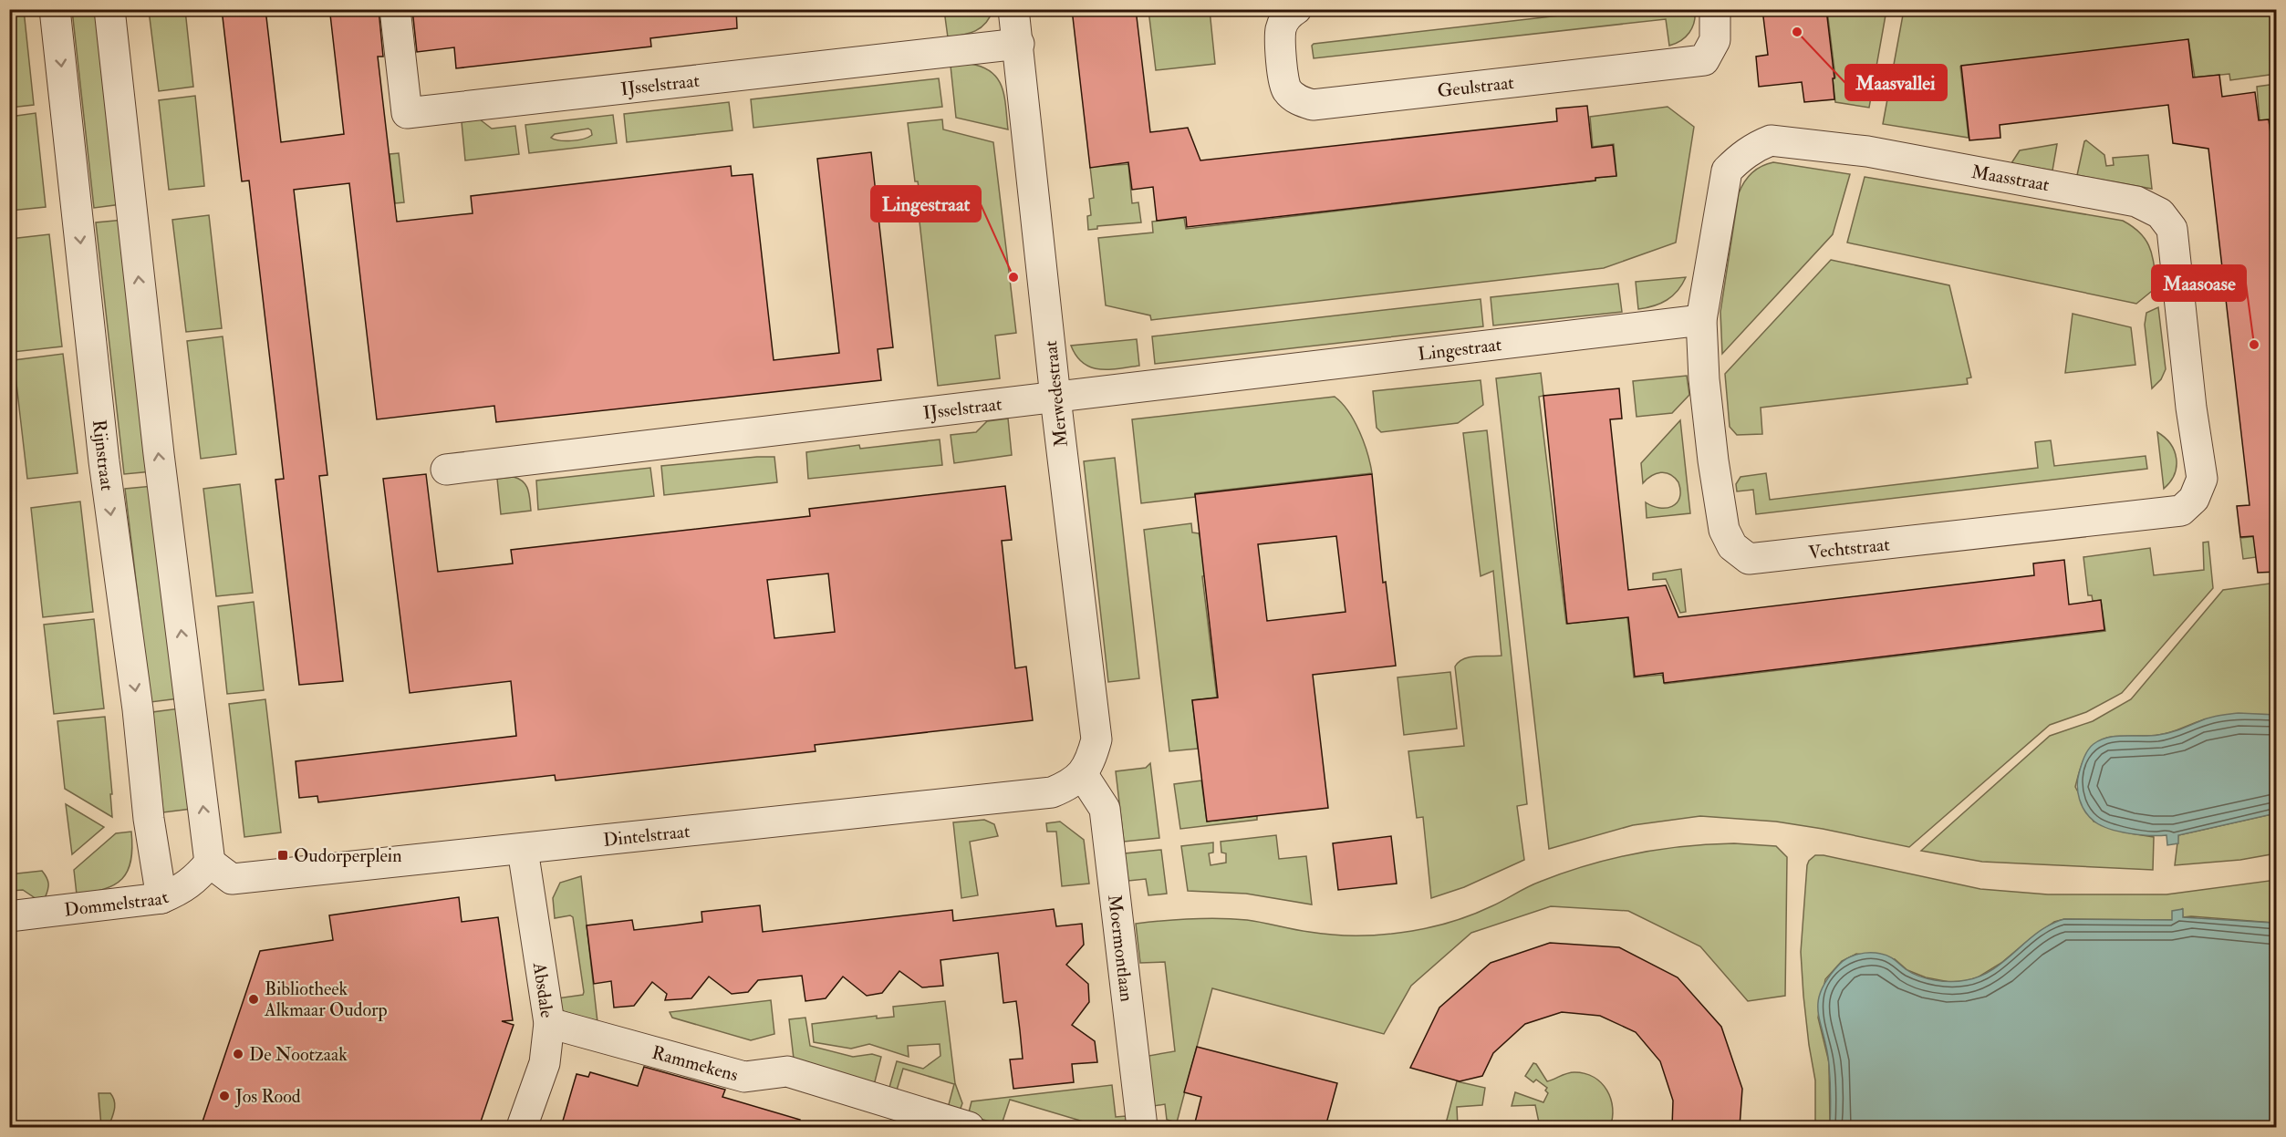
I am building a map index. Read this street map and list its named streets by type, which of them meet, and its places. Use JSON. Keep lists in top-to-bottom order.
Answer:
{
  "streets": {
    "street": [
      "IJsselstraat",
      "Geulstraat",
      "Maasstraat",
      "Lingestraat",
      "Merwedestraat",
      "Rijnstraat",
      "Vechtstraat",
      "Dintelstraat",
      "Dommelstraat",
      "Moermontlaan",
      "Absdale",
      "Rammekens"
    ]
  },
  "crossings": [
    ["IJsselstraat", "Lingestraat"],
    ["IJsselstraat", "Merwedestraat"],
    ["Maasstraat", "Lingestraat"],
    ["Maasstraat", "Vechtstraat"],
    ["Lingestraat", "Merwedestraat"],
    ["Lingestraat", "Vechtstraat"],
    ["Merwedestraat", "Dintelstraat"],
    ["Merwedestraat", "Moermontlaan"],
    ["Rijnstraat", "Dommelstraat"],
    ["Dintelstraat", "Dommelstraat"],
    ["Dintelstraat", "Moermontlaan"],
    ["Dintelstraat", "Absdale"],
    ["Absdale", "Rammekens"]
  ],
  "places": {
    "other": [
      "Maasvallei",
      "Lingestraat",
      "Maasoase",
      "Bibliotheek Alkmaar Oudorp",
      "De Nootzaak",
      "Jos Rood"
    ],
    "transit": ["Oudorperplein"]
  }
}
